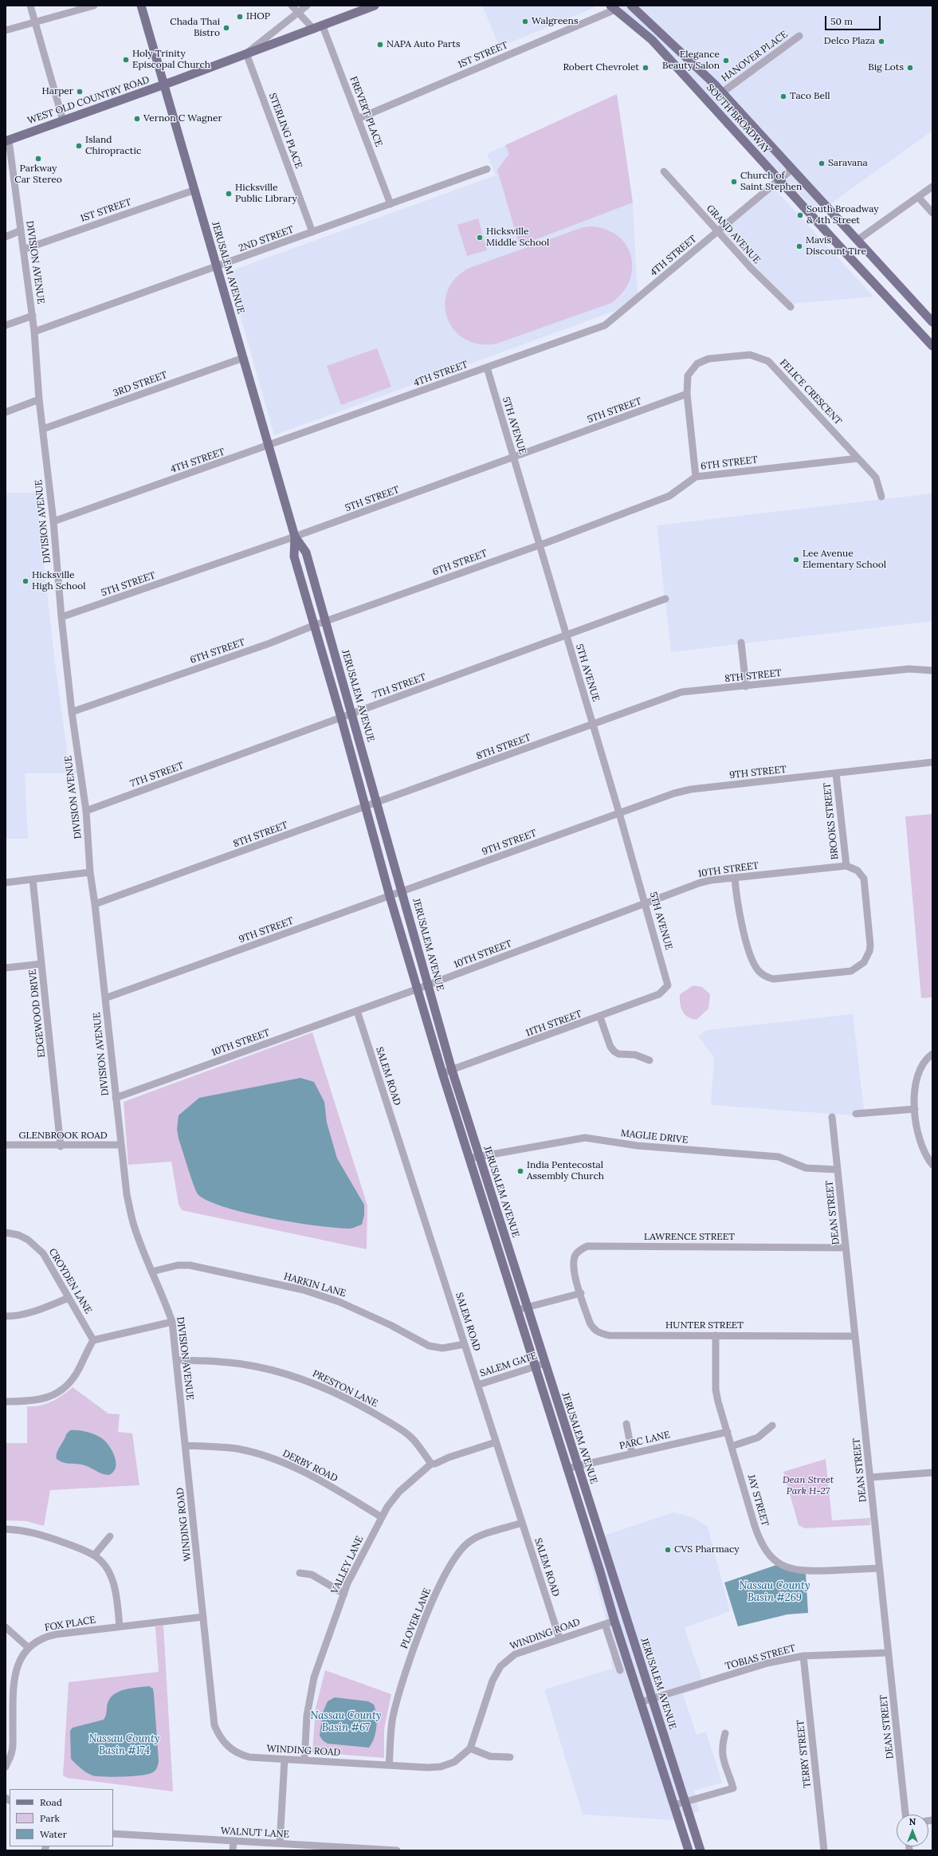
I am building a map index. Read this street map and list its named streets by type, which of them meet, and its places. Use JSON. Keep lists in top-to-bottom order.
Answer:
{
  "streets": {
    "main road": ["WEST OLD COUNTRY ROAD", "SOUTH BROADWAY", "JERUSALEM AVENUE"],
    "street": [
      "1ST STREET",
      "HANOVER PLACE",
      "FREVERT PLACE",
      "STERLING PLACE",
      "GRAND AVENUE",
      "2ND STREET",
      "4TH STREET",
      "DIVISION AVENUE",
      "3RD STREET",
      "FELICE CRESCENT",
      "5TH STREET",
      "5TH AVENUE",
      "6TH STREET",
      "8TH STREET",
      "7TH STREET",
      "9TH STREET",
      "BROOKS STREET",
      "10TH STREET",
      "EDGEWOOD DRIVE",
      "11TH STREET",
      "SALEM ROAD",
      "GLENBROOK ROAD",
      "MAGLIE DRIVE",
      "DEAN STREET",
      "LAWRENCE STREET",
      "CROYDEN LANE",
      "HARKIN LANE",
      "HUNTER STREET",
      "SALEM GATE",
      "PRESTON LANE",
      "PARC LANE",
      "DERBY ROAD",
      "JAY STREET",
      "WINDING ROAD",
      "VALLEY LANE",
      "PLOVER LANE",
      "FOX PLACE",
      "TOBIAS STREET",
      "TERRY STREET",
      "WALNUT LANE"
    ]
  },
  "crossings": [
    ["1ST STREET", "FREVERT PLACE"],
    ["1ST STREET", "SOUTH BROADWAY"],
    ["1ST STREET", "DIVISION AVENUE"],
    ["1ST STREET", "JERUSALEM AVENUE"],
    ["HANOVER PLACE", "SOUTH BROADWAY"],
    ["WEST OLD COUNTRY ROAD", "FREVERT PLACE"],
    ["WEST OLD COUNTRY ROAD", "STERLING PLACE"],
    ["WEST OLD COUNTRY ROAD", "DIVISION AVENUE"],
    ["WEST OLD COUNTRY ROAD", "JERUSALEM AVENUE"],
    ["FREVERT PLACE", "2ND STREET"],
    ["SOUTH BROADWAY", "4TH STREET"],
    ["STERLING PLACE", "2ND STREET"],
    ["GRAND AVENUE", "4TH STREET"],
    ["2ND STREET", "DIVISION AVENUE"],
    ["2ND STREET", "JERUSALEM AVENUE"],
    ["4TH STREET", "DIVISION AVENUE"],
    ["4TH STREET", "JERUSALEM AVENUE"],
    ["4TH STREET", "5TH AVENUE"],
    ["DIVISION AVENUE", "3RD STREET"],
    ["DIVISION AVENUE", "5TH STREET"],
    ["DIVISION AVENUE", "6TH STREET"],
    ["DIVISION AVENUE", "8TH STREET"],
    ["DIVISION AVENUE", "7TH STREET"],
    ["DIVISION AVENUE", "9TH STREET"],
    ["DIVISION AVENUE", "10TH STREET"],
    ["DIVISION AVENUE", "GLENBROOK ROAD"],
    ["DIVISION AVENUE", "HARKIN LANE"],
    ["DIVISION AVENUE", "PRESTON LANE"],
    ["DIVISION AVENUE", "DERBY ROAD"],
    ["DIVISION AVENUE", "WINDING ROAD"],
    ["JERUSALEM AVENUE", "3RD STREET"],
    ["JERUSALEM AVENUE", "5TH STREET"],
    ["JERUSALEM AVENUE", "6TH STREET"],
    ["JERUSALEM AVENUE", "8TH STREET"],
    ["JERUSALEM AVENUE", "7TH STREET"],
    ["JERUSALEM AVENUE", "9TH STREET"],
    ["JERUSALEM AVENUE", "10TH STREET"],
    ["JERUSALEM AVENUE", "11TH STREET"],
    ["JERUSALEM AVENUE", "MAGLIE DRIVE"],
    ["JERUSALEM AVENUE", "SALEM GATE"],
    ["JERUSALEM AVENUE", "PARC LANE"],
    ["JERUSALEM AVENUE", "WINDING ROAD"],
    ["JERUSALEM AVENUE", "TOBIAS STREET"],
    ["FELICE CRESCENT", "5TH STREET"],
    ["FELICE CRESCENT", "6TH STREET"],
    ["5TH STREET", "5TH AVENUE"],
    ["5TH AVENUE", "6TH STREET"],
    ["5TH AVENUE", "8TH STREET"],
    ["5TH AVENUE", "7TH STREET"],
    ["5TH AVENUE", "9TH STREET"],
    ["5TH AVENUE", "10TH STREET"],
    ["5TH AVENUE", "11TH STREET"],
    ["9TH STREET", "BROOKS STREET"],
    ["BROOKS STREET", "10TH STREET"],
    ["10TH STREET", "SALEM ROAD"],
    ["EDGEWOOD DRIVE", "GLENBROOK ROAD"],
    ["SALEM ROAD", "HARKIN LANE"],
    ["SALEM ROAD", "SALEM GATE"],
    ["SALEM ROAD", "WINDING ROAD"],
    ["SALEM ROAD", "VALLEY LANE"],
    ["SALEM ROAD", "PLOVER LANE"],
    ["MAGLIE DRIVE", "DEAN STREET"],
    ["DEAN STREET", "LAWRENCE STREET"],
    ["DEAN STREET", "HUNTER STREET"],
    ["DEAN STREET", "JAY STREET"],
    ["DEAN STREET", "TOBIAS STREET"],
    ["LAWRENCE STREET", "HUNTER STREET"],
    ["HUNTER STREET", "JAY STREET"],
    ["PRESTON LANE", "VALLEY LANE"],
    ["PARC LANE", "JAY STREET"],
    ["DERBY ROAD", "WINDING ROAD"],
    ["DERBY ROAD", "VALLEY LANE"],
    ["WINDING ROAD", "VALLEY LANE"],
    ["WINDING ROAD", "PLOVER LANE"],
    ["WINDING ROAD", "FOX PLACE"],
    ["TOBIAS STREET", "TERRY STREET"]
  ],
  "water": ["Nassau County Basin #269", "Nassau County Basin #67", "Nassau County Basin #174"],
  "parks": ["Dean Street Park H-27"],
  "places": [
    "IHOP",
    "Walgreens",
    "Chada Thai Bistro",
    "Delco Plaza",
    "NAPA Auto Parts",
    "Holy Trinity Episcopal Church",
    "Elegance Beauty Salon",
    "Robert Chevrolet",
    "Big Lots",
    "Harper",
    "Taco Bell",
    "Vernon C Wagner",
    "Island Chiropractic",
    "Parkway Car Stereo",
    "Saravana",
    "Church of Saint Stephen",
    "Hicksville Public Library",
    "South Broadway & 4th Street",
    "Hicksville Middle School",
    "Mavis Discount Tire",
    "Lee Avenue Elementary School",
    "Hicksville High School",
    "India Pentecostal Assembly Church",
    "CVS Pharmacy"
  ],
  "legend": ["Road", "Park", "Water"],
  "scale_bar": "50 m",
  "north": "top"
}
